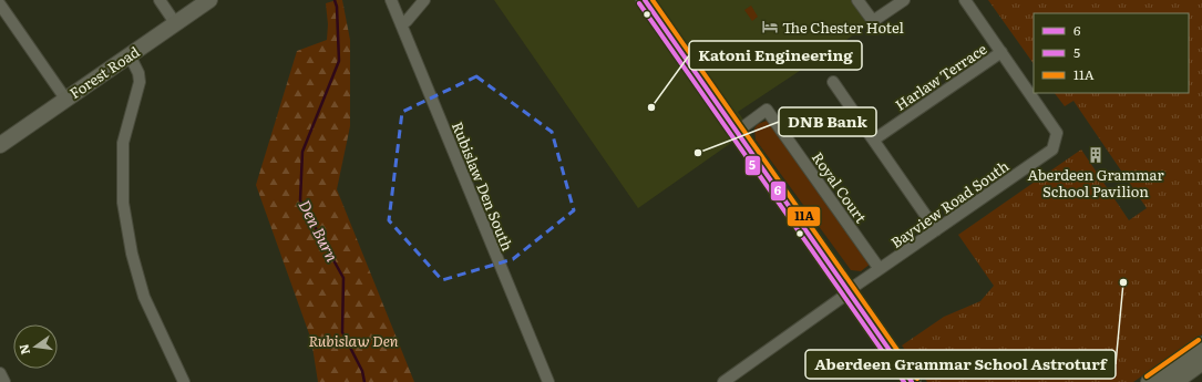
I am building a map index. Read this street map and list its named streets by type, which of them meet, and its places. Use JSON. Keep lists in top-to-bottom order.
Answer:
{
  "streets": {
    "street": [
      "Forest Road",
      "Harlaw Terrace",
      "Rubislaw Den South",
      "Royal Court",
      "Bayview Road South"
    ]
  },
  "crossings": [
    ["Harlaw Terrace", "Bayview Road South"],
    ["Royal Court", "Bayview Road South"]
  ],
  "water": ["Den Burn"],
  "parks": ["Rubislaw Den"],
  "places": {
    "hotel": ["The Chester Hotel"],
    "other": ["Katoni Engineering", "DNB Bank", "Aberdeen Grammar School Astroturf"],
    "building": ["Aberdeen Grammar School Pavilion"]
  },
  "lines": ["transit line 6", "transit line 11A", "transit line 5"],
  "legend": ["6", "5", "11A"],
  "north": "left"
}
